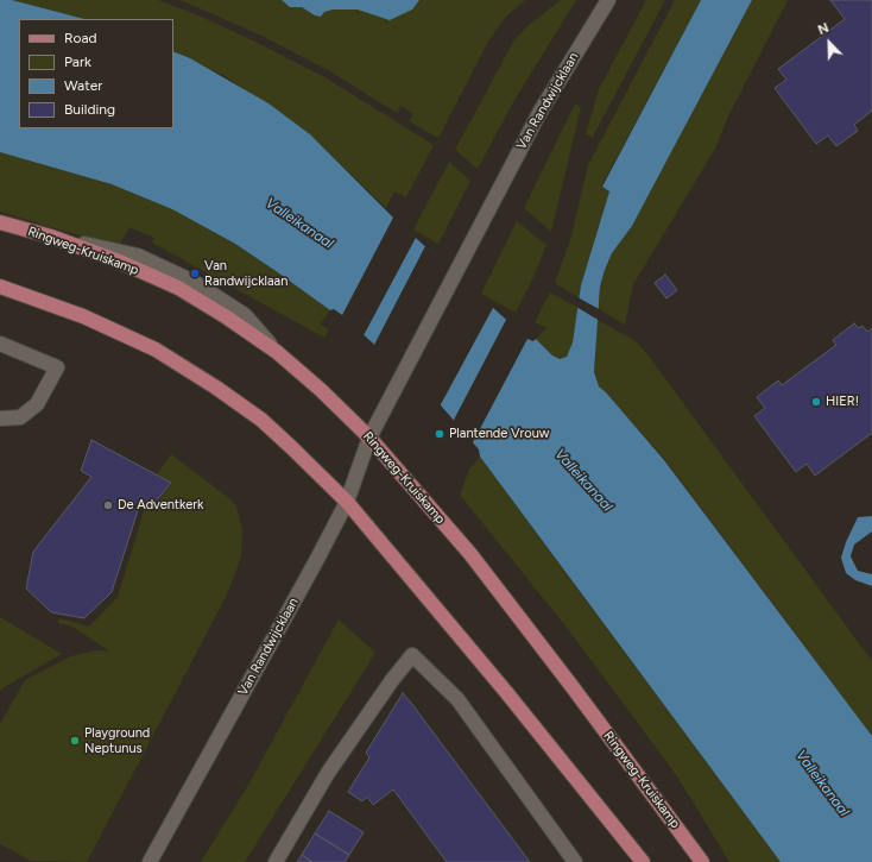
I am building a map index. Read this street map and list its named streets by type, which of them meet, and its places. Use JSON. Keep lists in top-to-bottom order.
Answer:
{
  "streets": {
    "main road": ["Ringweg-Kruiskamp"],
    "street": ["Van Randwijcklaan"]
  },
  "crossings": [
    ["Van Randwijcklaan", "Ringweg-Kruiskamp"]
  ],
  "water": ["Valleikanaal"],
  "places": [
    "Van Randwijcklaan",
    "HIER!",
    "Plantende Vrouw",
    "De Adventkerk",
    "Playground Neptunus"
  ],
  "legend": [
    "Road",
    "Park",
    "Water",
    "Building"
  ],
  "north": "top left"
}
